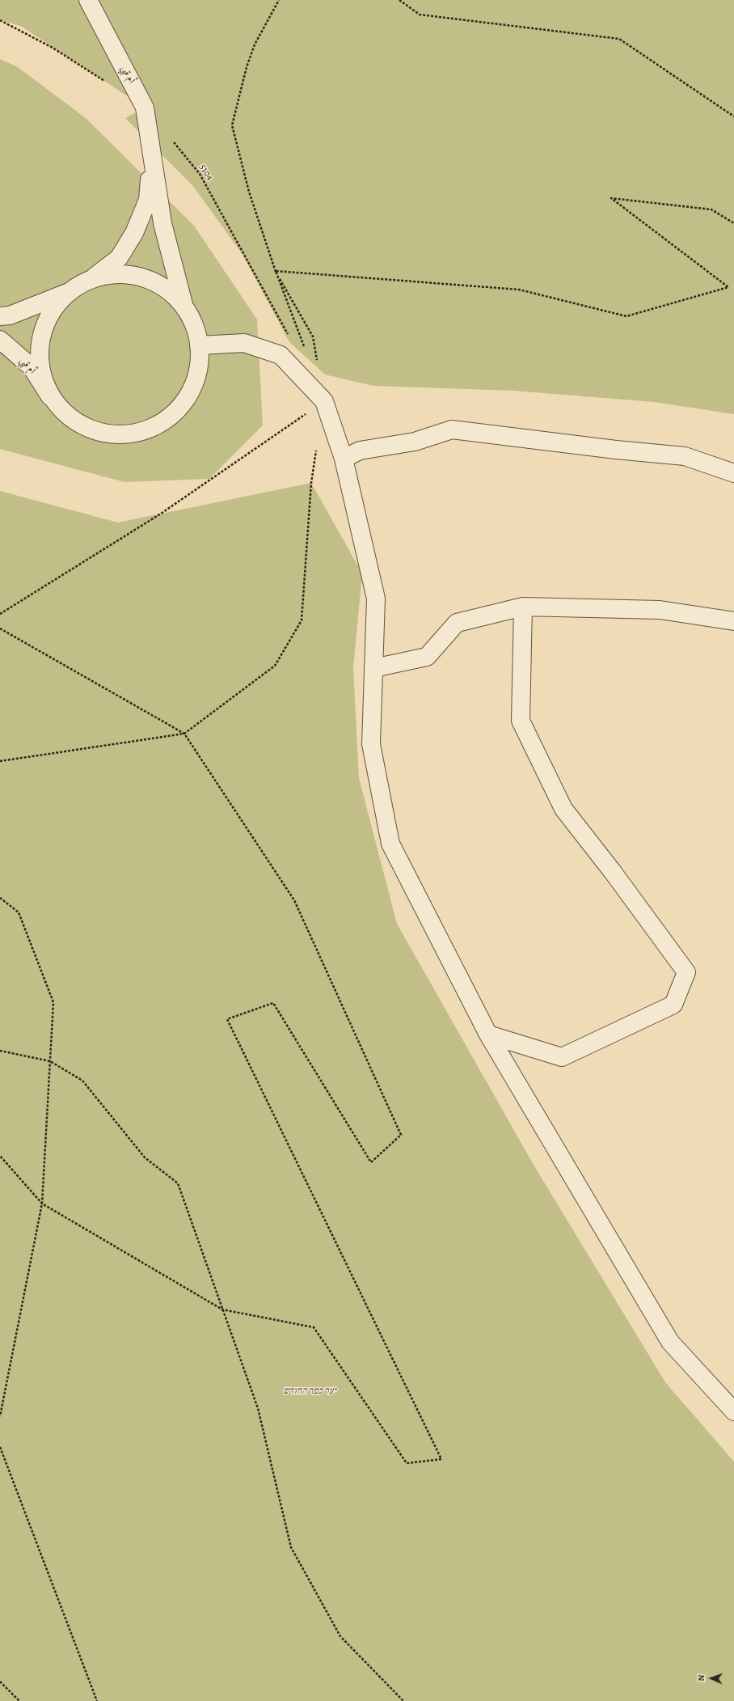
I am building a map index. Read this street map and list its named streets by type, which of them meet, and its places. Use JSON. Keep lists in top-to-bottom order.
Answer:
{
  "streets": {
    "street": ["أم قبي"],
    "path": ["5104"]
  },
  "parks": ["יער כפר החורש"],
  "north": "left"
}
